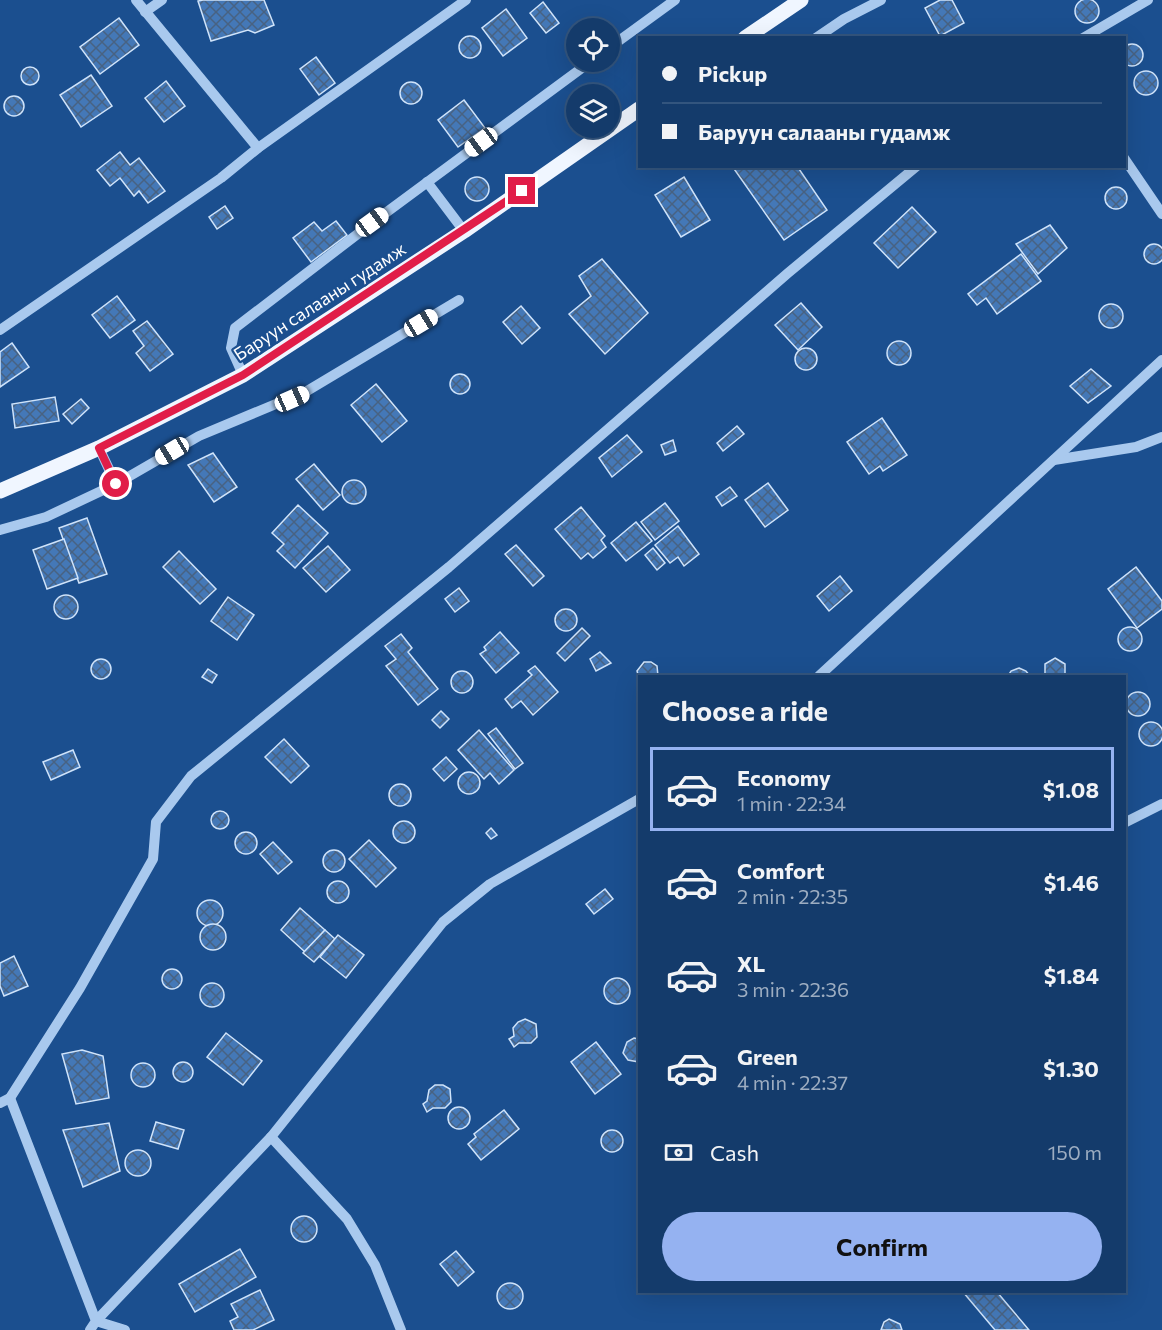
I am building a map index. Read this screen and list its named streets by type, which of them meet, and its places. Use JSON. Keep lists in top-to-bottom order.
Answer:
{
  "streets": {
    "main road": ["Баруун салааны гудамж"]
  },
  "page": {
    "banner": ["Pickup", "Баруун салааны гудамж"],
    "heading": "Choose a ride",
    "list": [
      {
        "name": "Economy",
        "note": "1 min · 22:34",
        "value": "$1.08"
      },
      {
        "name": "Comfort",
        "note": "2 min · 22:35",
        "value": "$1.46"
      },
      {
        "name": "XL",
        "note": "3 min · 22:36",
        "value": "$1.84"
      },
      {
        "name": "Green",
        "note": "4 min · 22:37",
        "value": "$1.30"
      }
    ],
    "pay": ["Cash", "150 m"],
    "buttons": "Confirm"
  }
}
